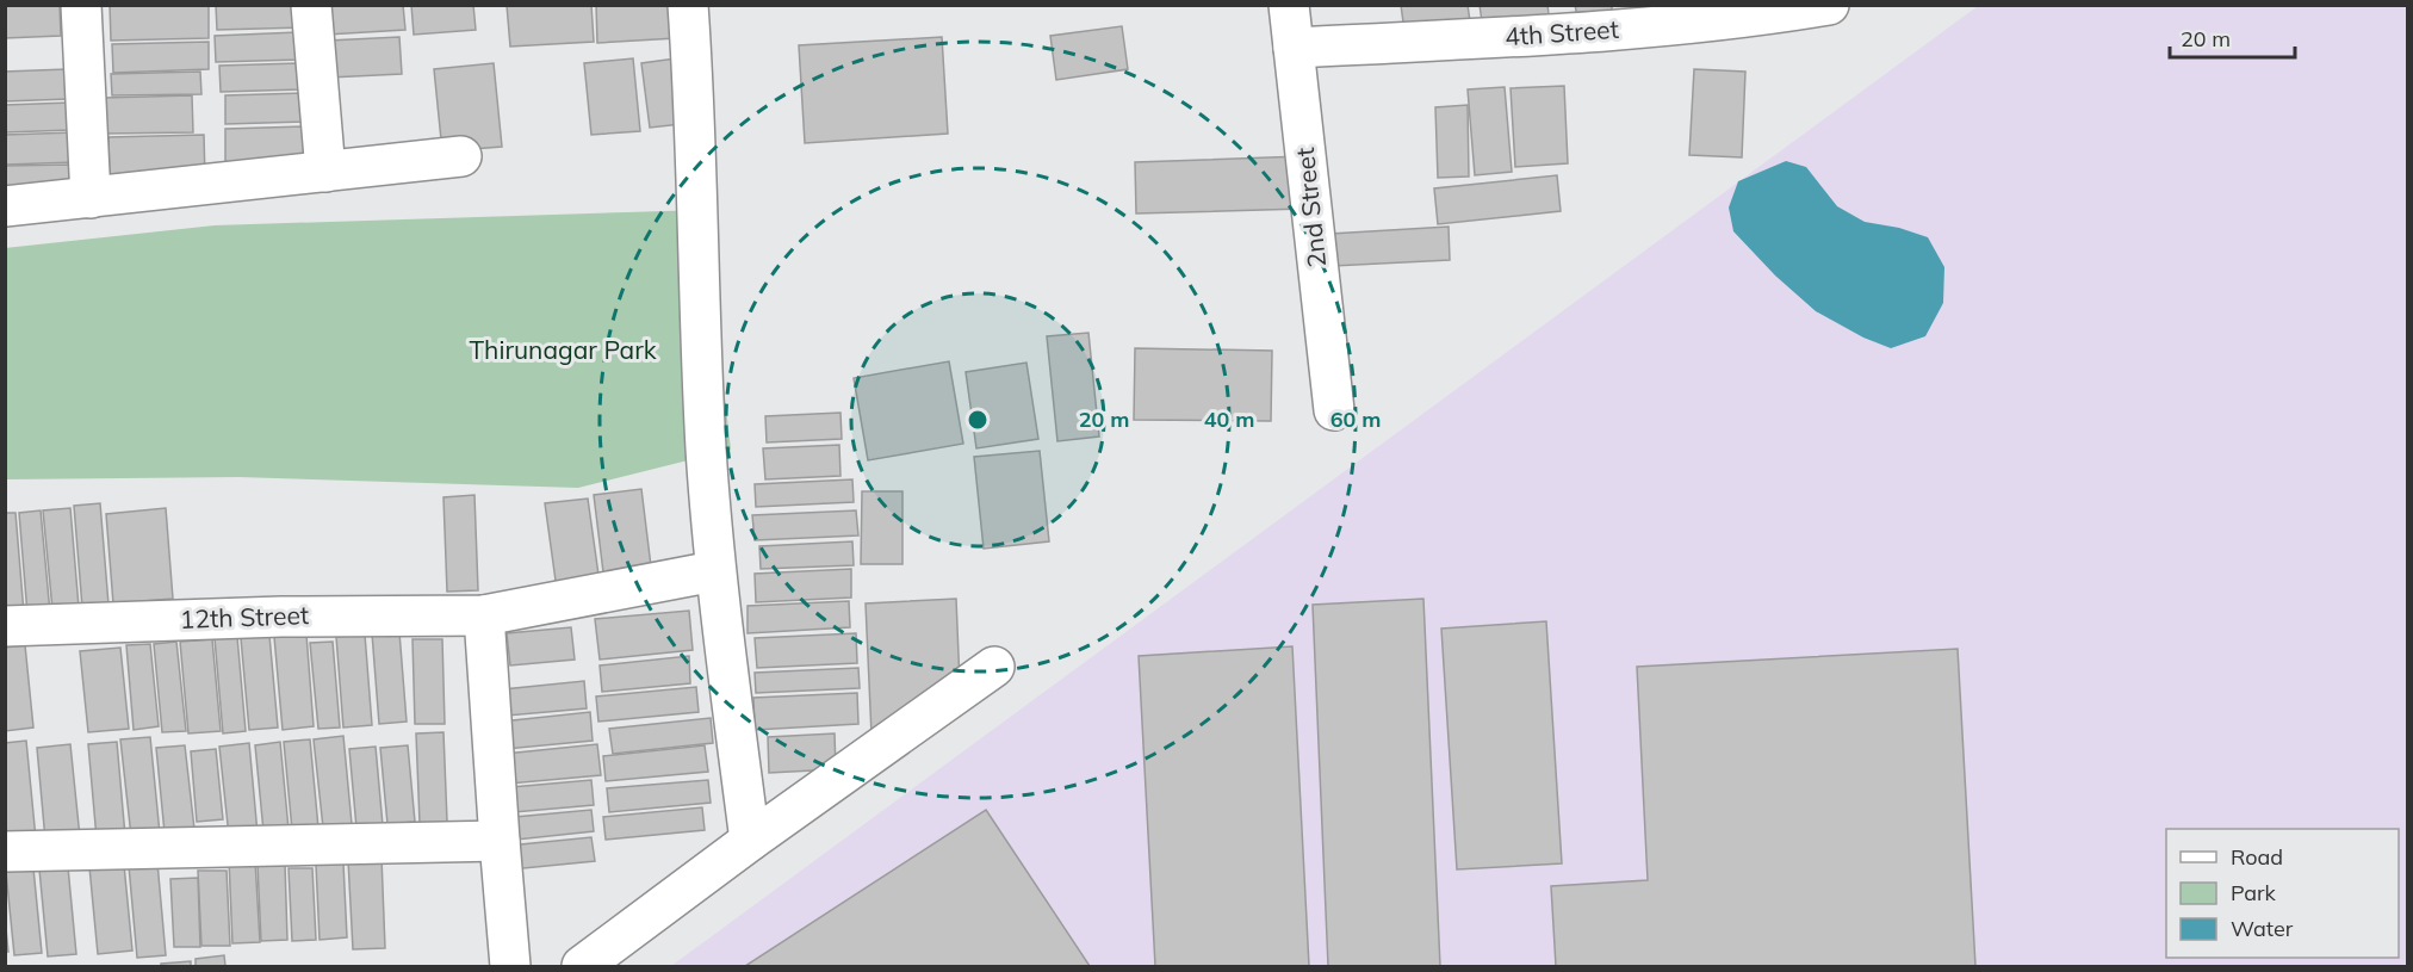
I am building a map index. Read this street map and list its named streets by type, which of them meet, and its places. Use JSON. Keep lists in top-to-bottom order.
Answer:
{
  "streets": {
    "street": ["4th Street", "2nd Street", "12th Street"]
  },
  "crossings": [
    ["4th Street", "2nd Street"]
  ],
  "parks": ["Thirunagar Park"],
  "legend": ["Road", "Park", "Water"],
  "scale_bar": "20 m",
  "rings": ["20 m", "40 m", "60 m"]
}
